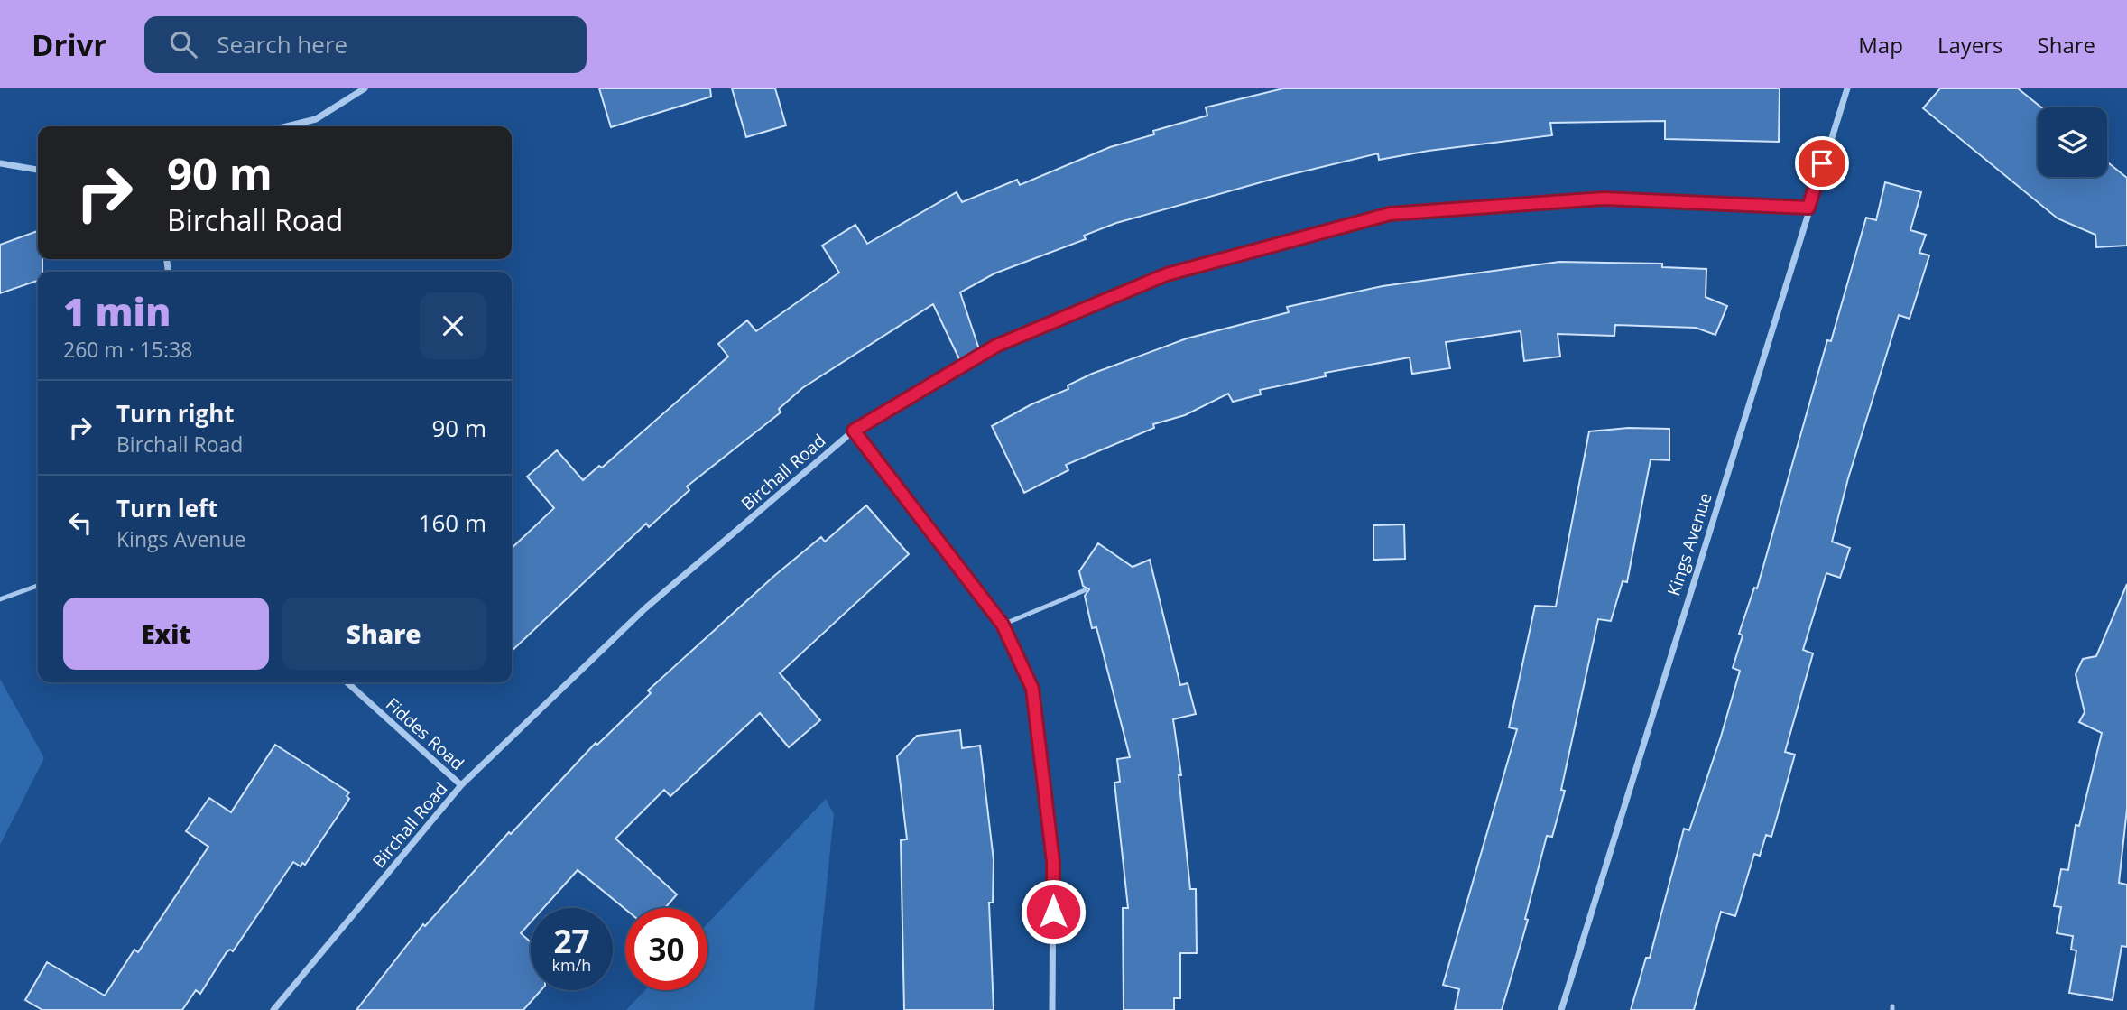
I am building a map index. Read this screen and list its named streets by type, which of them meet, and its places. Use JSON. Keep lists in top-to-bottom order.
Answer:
{
  "streets": {
    "street": ["Birchall Road", "Kings Avenue", "Fiddes Road"]
  },
  "crossings": [
    ["Birchall Road", "Kings Avenue"],
    ["Birchall Road", "Fiddes Road"]
  ],
  "page": {
    "header": "Drivr",
    "search": "Search here",
    "nav": ["Map", "Layers", "Share"],
    "turn": ["90 m", "Birchall Road"],
    "heading": ["1 min", "260 m · 15:38"],
    "list": [
      {
        "name": "Turn right",
        "note": "Birchall Road",
        "value": "90 m"
      },
      {
        "name": "Turn left",
        "note": "Kings Avenue",
        "value": "160 m"
      }
    ],
    "buttons": ["Exit", "Share"],
    "speed": "27 km/h",
    "limit": "30"
  }
}
